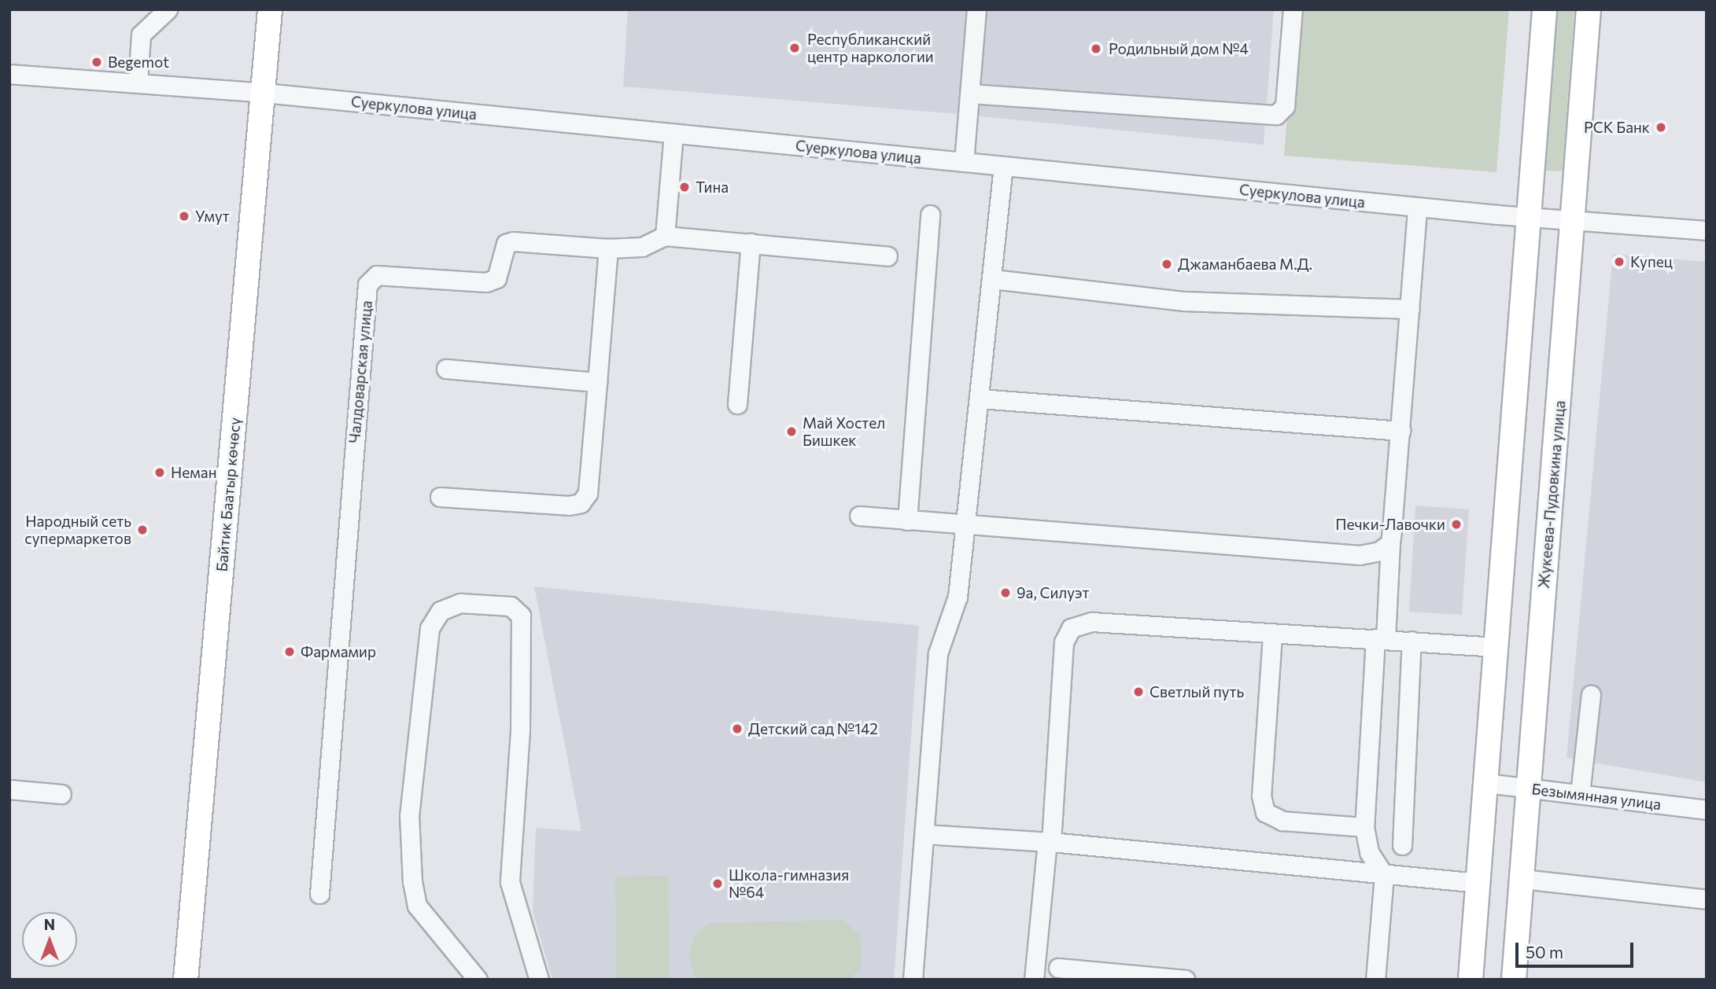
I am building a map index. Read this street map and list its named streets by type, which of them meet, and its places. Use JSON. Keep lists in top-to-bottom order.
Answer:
{
  "streets": {
    "main road": ["Байтик Баатыр көчөсү", "Жукеева-Пудовкина улица"],
    "street": ["Суеркулова улица", "Чалдоварская улица", "Безымянная улица"]
  },
  "crossings": [
    ["Суеркулова улица", "Байтик Баатыр көчөсү"],
    ["Суеркулова улица", "Жукеева-Пудовкина улица"],
    ["Жукеева-Пудовкина улица", "Безымянная улица"]
  ],
  "places": [
    "Республиканский центр наркологии",
    "Родильный дом №4",
    "Begemot",
    "РСК Банк",
    "Тина",
    "Умут",
    "Купец",
    "Джаманбаева М.Д.",
    "Май Хостел Бишкек",
    "Неман",
    "Печки-Лавочки",
    "Народный сеть супермаркетов",
    "9а, Силуэт",
    "Фармамир",
    "Светлый путь",
    "Детский сад №142",
    "Школа-гимназия №64"
  ],
  "scale_bar": "50 m",
  "north": "top"
}
